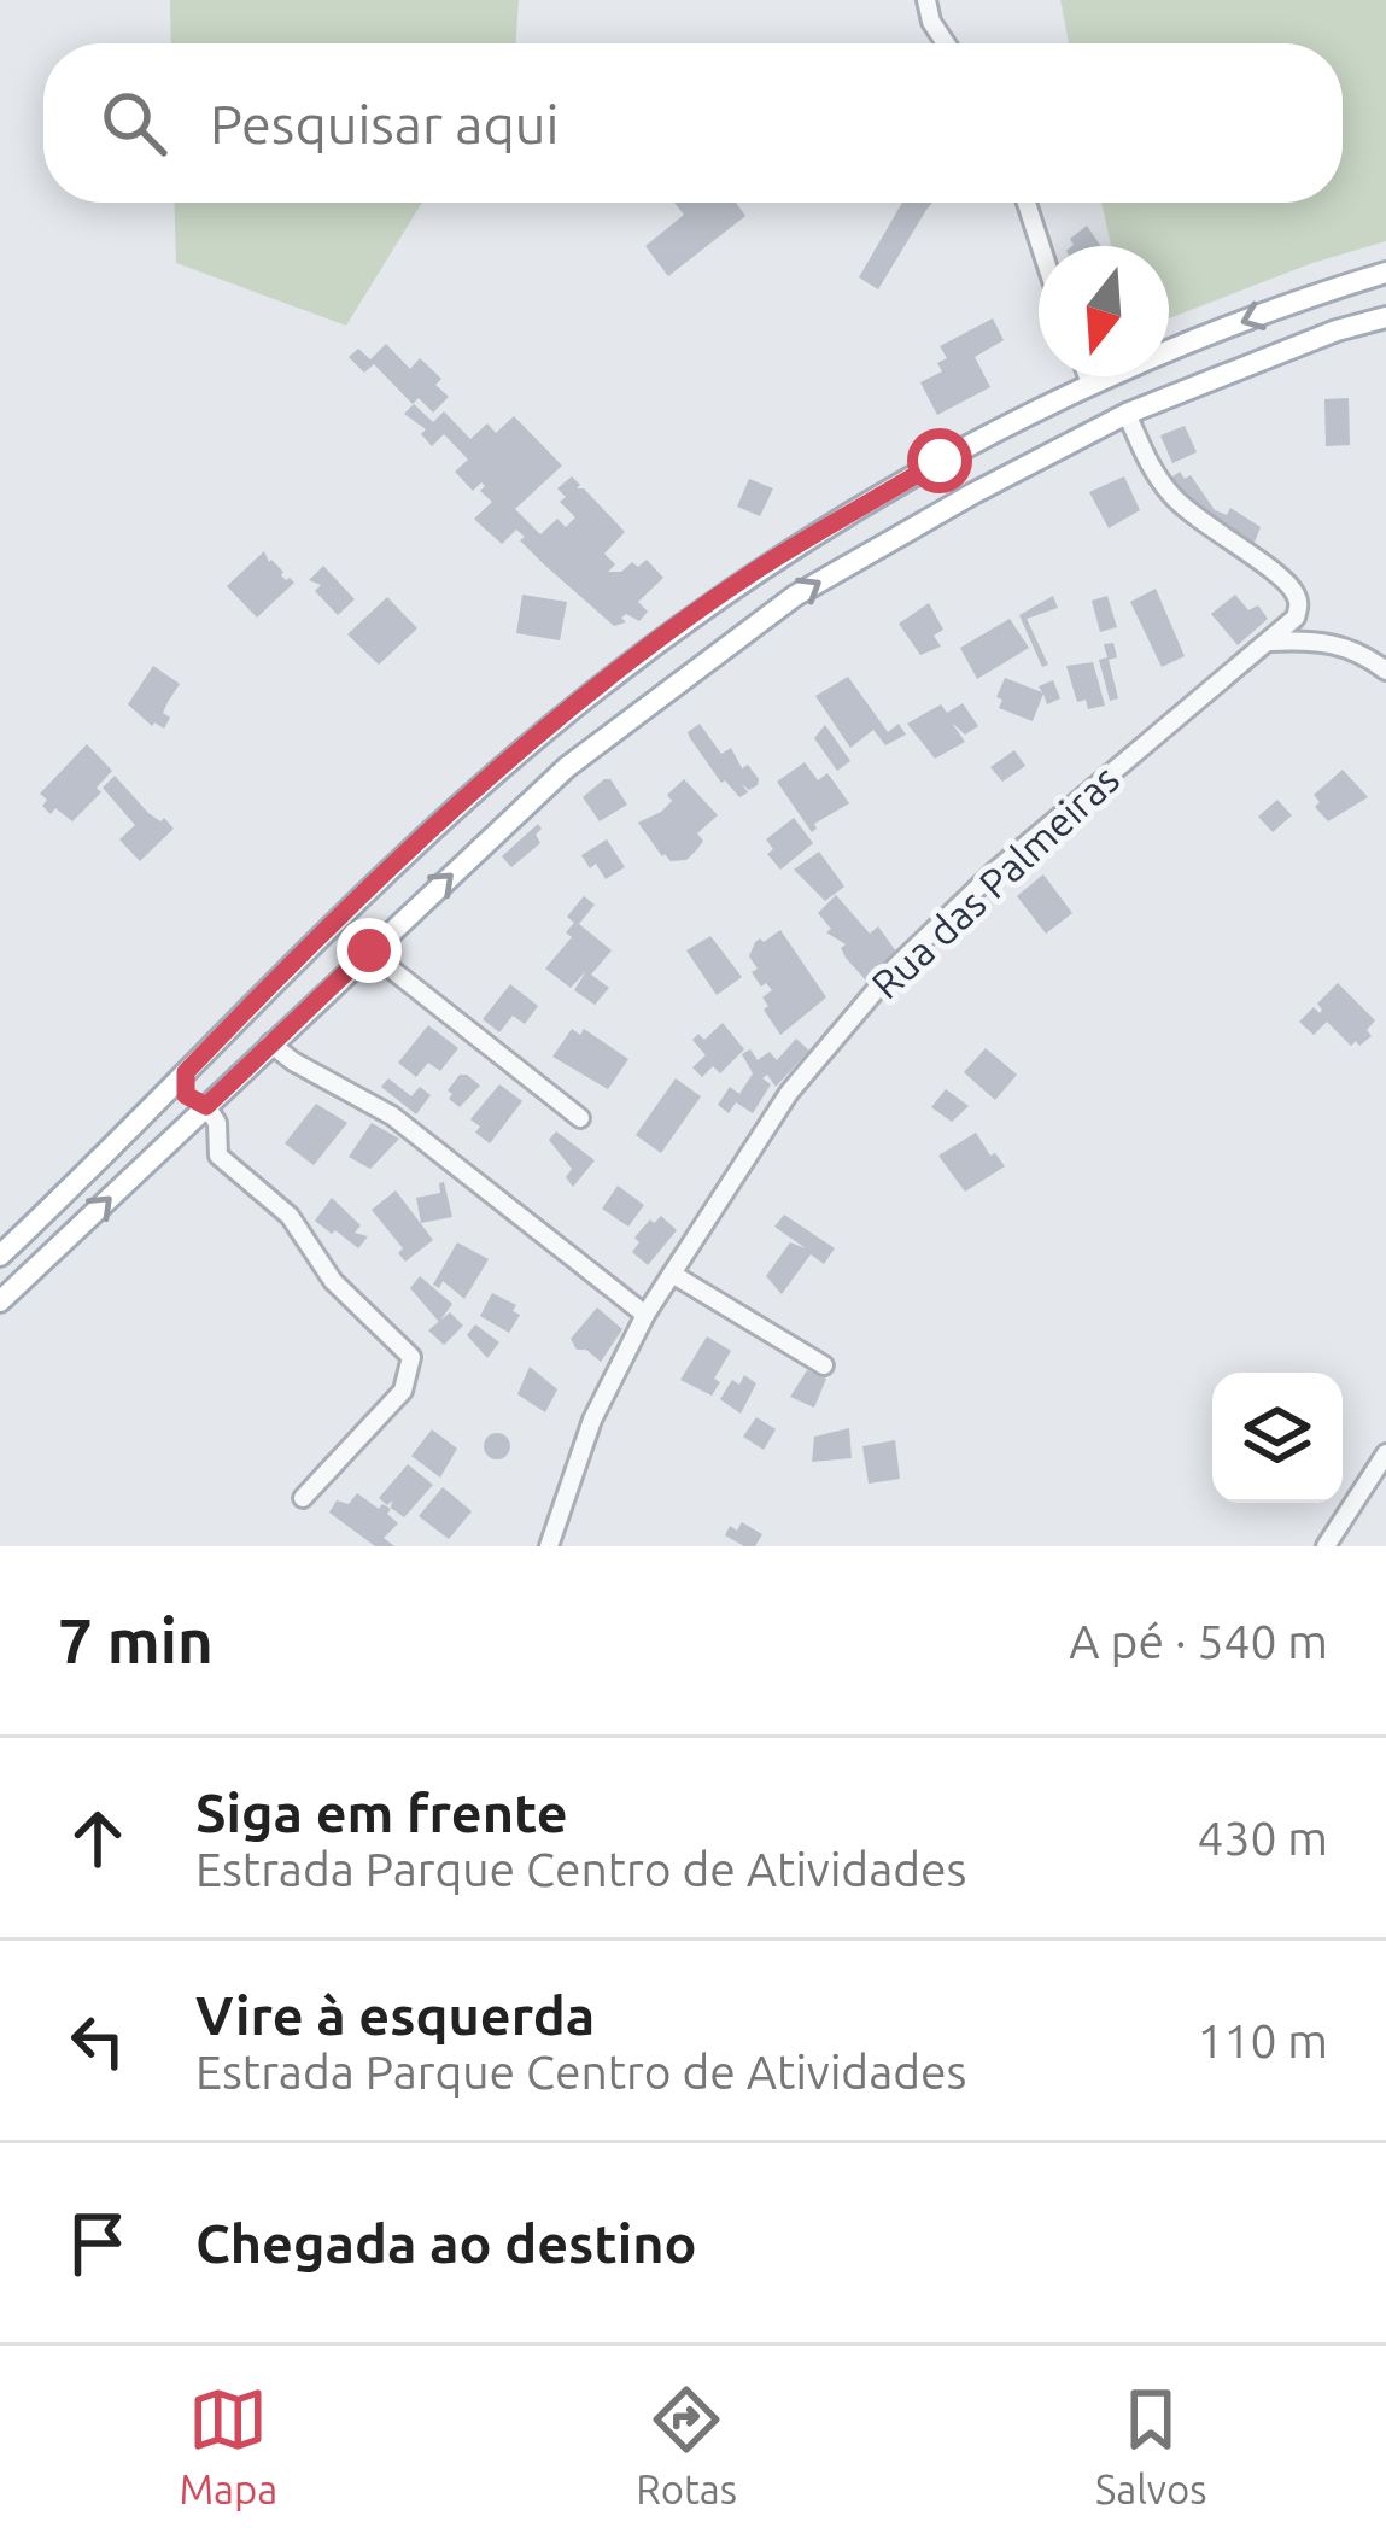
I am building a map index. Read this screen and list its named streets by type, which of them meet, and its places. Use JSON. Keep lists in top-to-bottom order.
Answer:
{
  "streets": {
    "street": ["Rua das Palmeiras"]
  },
  "north": "bottom",
  "page": {
    "search": "Pesquisar aqui",
    "heading": ["7 min", "A pé · 540 m"],
    "list": [
      ["Siga em frente", "Estrada Parque Centro de Atividades", "430 m"],
      ["Vire à esquerda", "Estrada Parque Centro de Atividades", "110 m"],
      "Chegada ao destino"
    ],
    "nav": ["Mapa", "Rotas", "Salvos"]
  }
}
